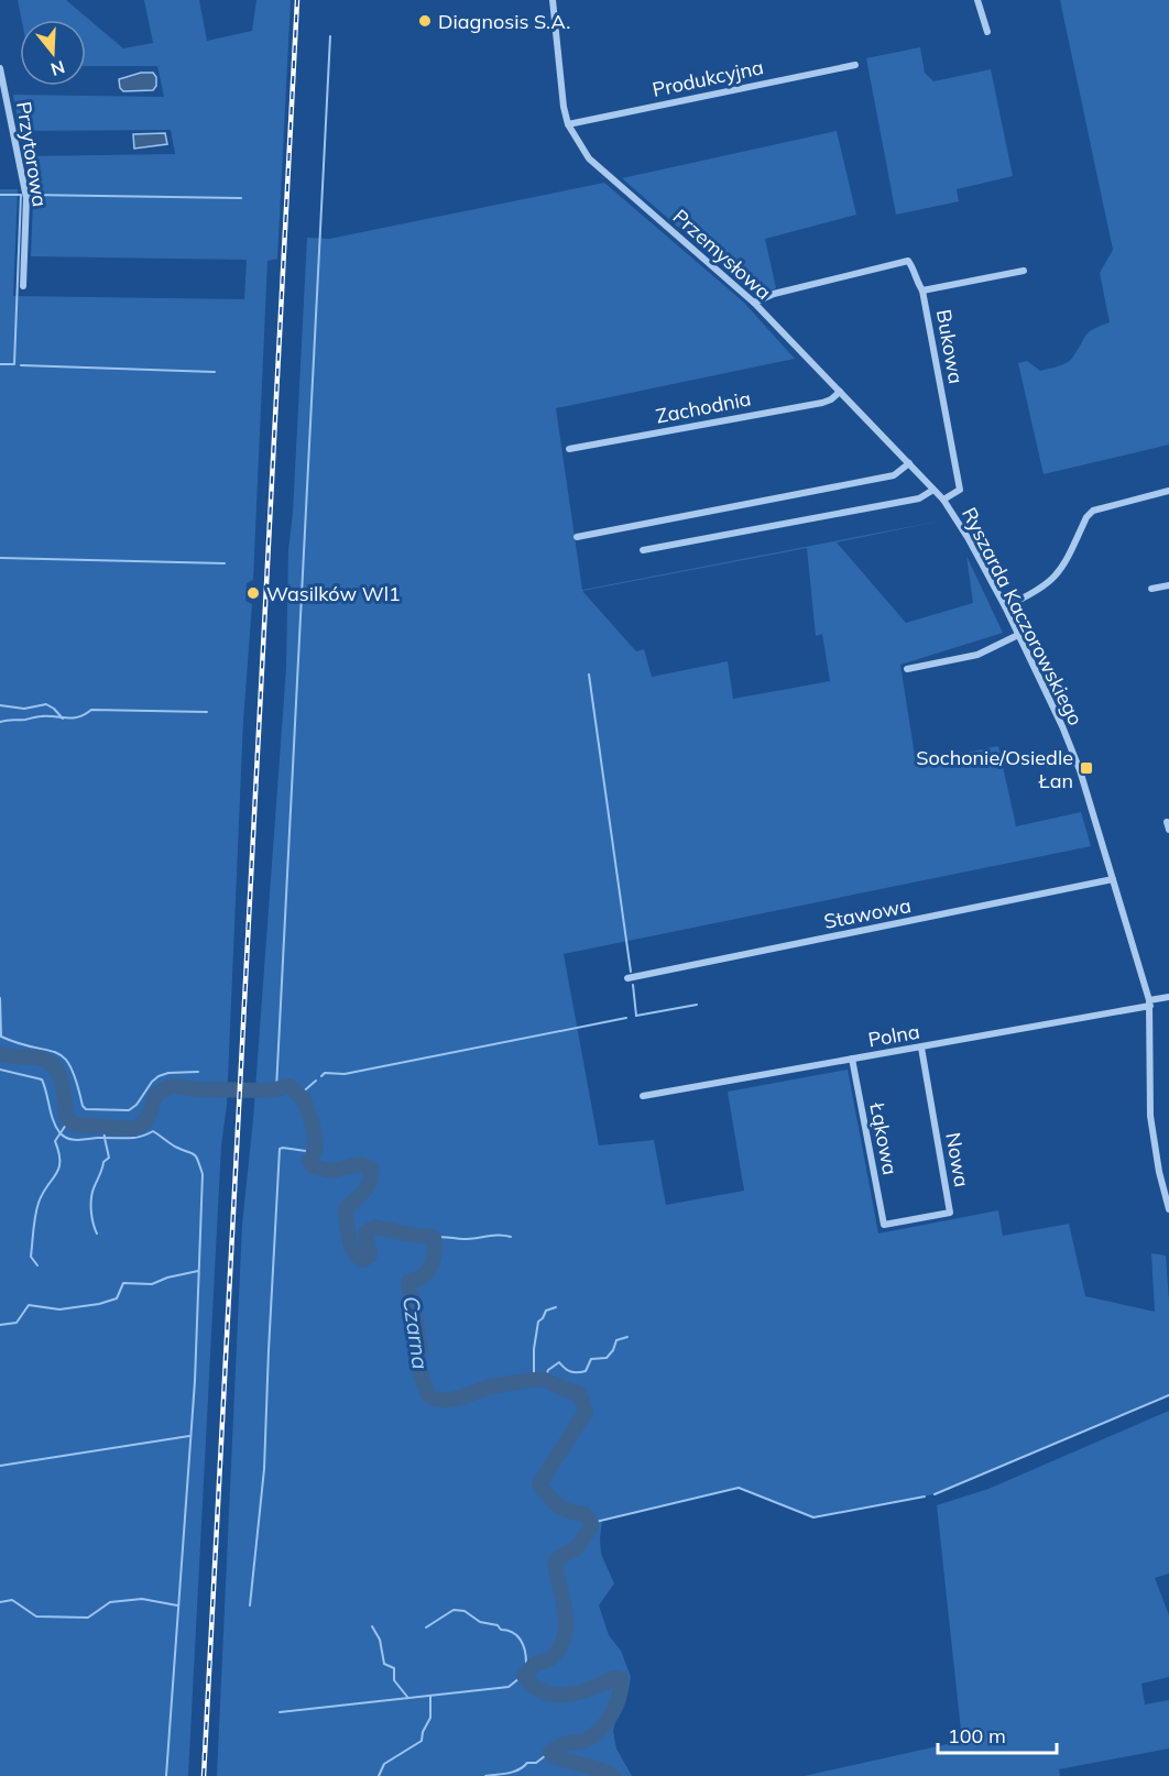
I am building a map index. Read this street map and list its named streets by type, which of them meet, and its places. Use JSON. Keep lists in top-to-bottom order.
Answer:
{
  "streets": {
    "street": [
      "Produkcyjna",
      "Przytorowa",
      "Przemysłowa",
      "Bukowa",
      "Zachodnia",
      "Ryszarda Kaczorowskiego",
      "Stawowa",
      "Polna",
      "Łąkowa",
      "Nowa"
    ]
  },
  "crossings": [
    ["Produkcyjna", "Przemysłowa"],
    ["Przemysłowa", "Bukowa"],
    ["Przemysłowa", "Zachodnia"],
    ["Przemysłowa", "Ryszarda Kaczorowskiego"],
    ["Bukowa", "Ryszarda Kaczorowskiego"],
    ["Ryszarda Kaczorowskiego", "Stawowa"],
    ["Ryszarda Kaczorowskiego", "Polna"],
    ["Polna", "Łąkowa"],
    ["Polna", "Nowa"],
    ["Łąkowa", "Nowa"]
  ],
  "water": ["Czarna"],
  "places": {
    "other": ["Diagnosis S.A.", "Wasilków Wl1"],
    "transit": ["Sochonie/Osiedle Łan"]
  },
  "scale_bar": "100 m",
  "north": "bottom"
}
